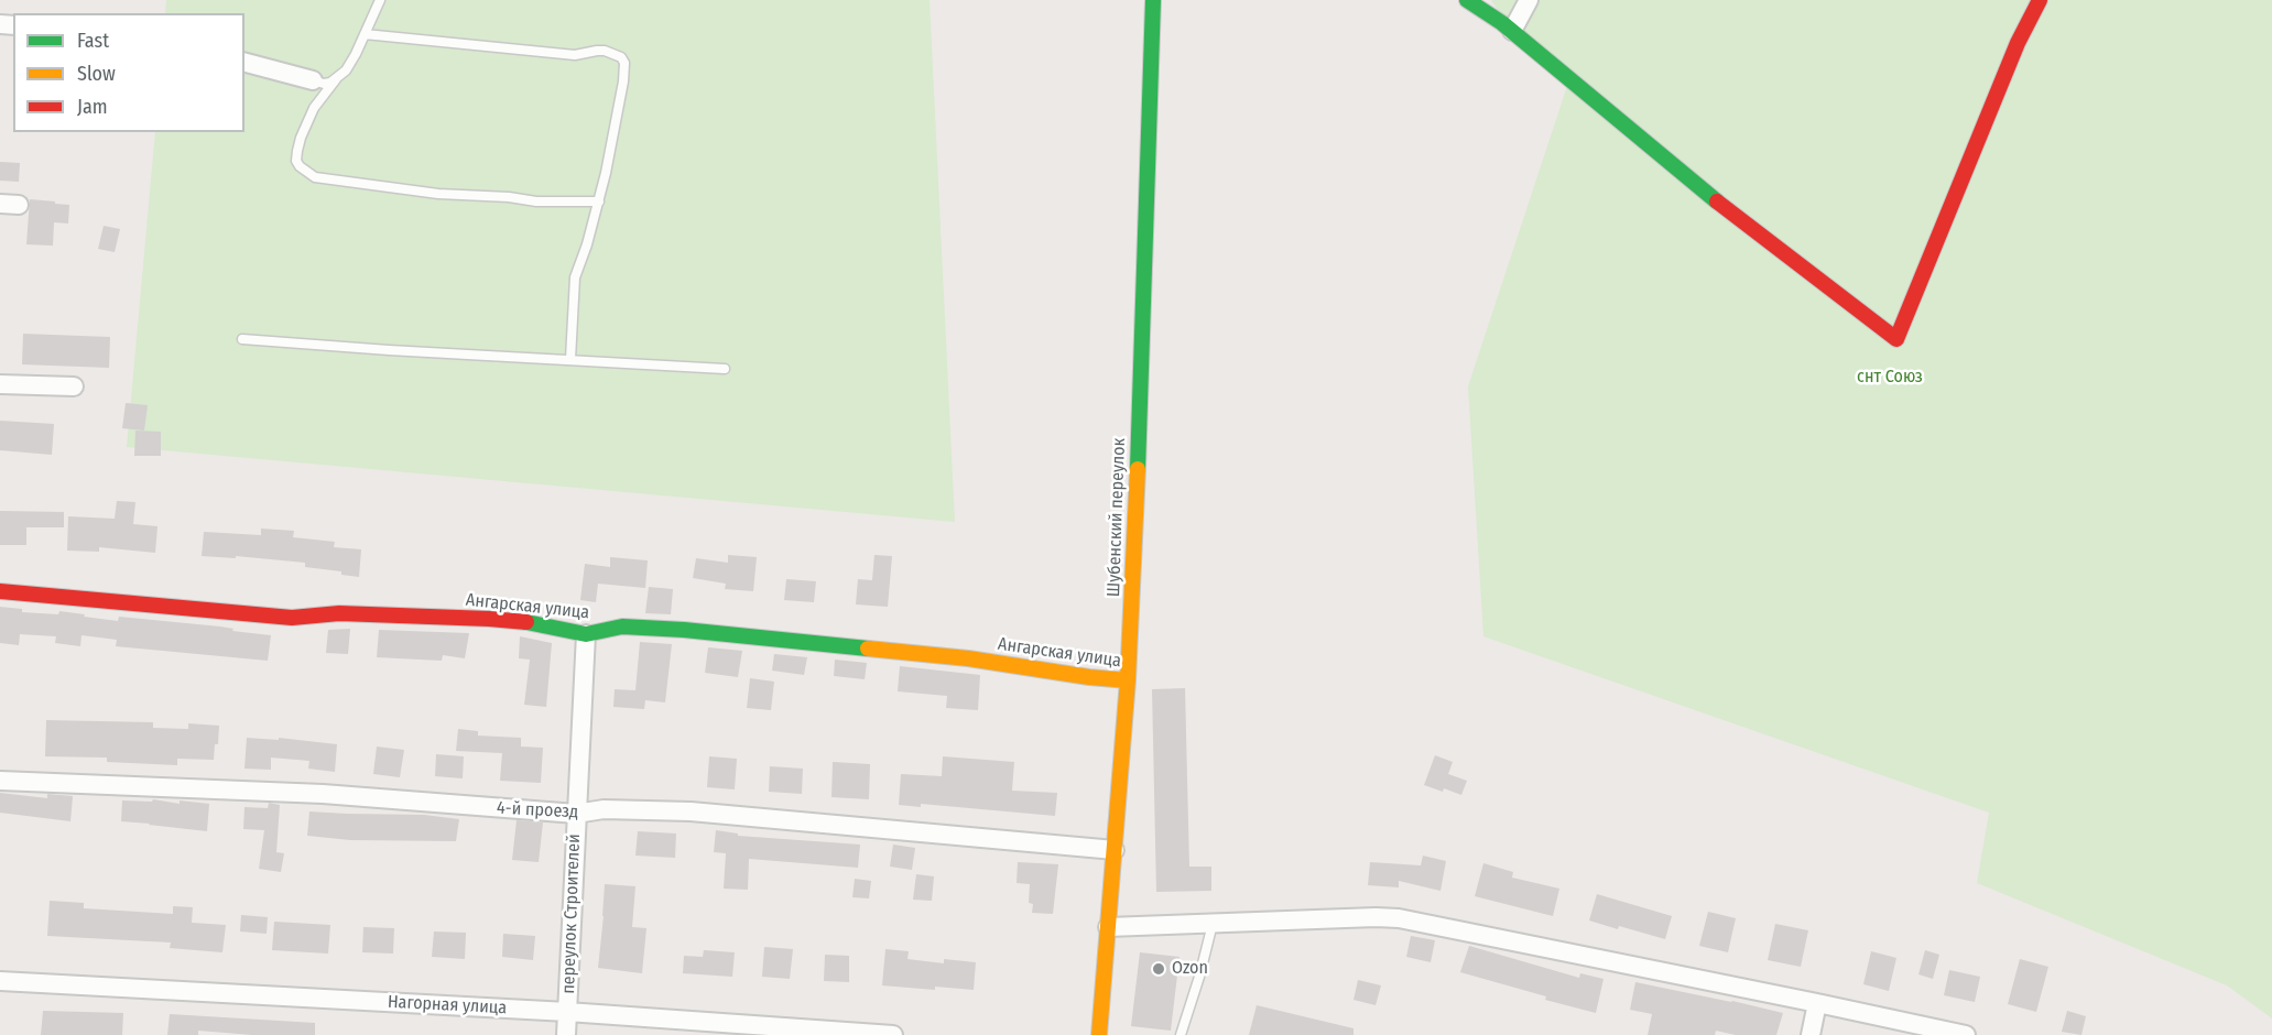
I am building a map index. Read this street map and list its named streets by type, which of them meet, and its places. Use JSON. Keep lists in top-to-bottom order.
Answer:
{
  "streets": {
    "street": [
      "Шубенский переулок",
      "Ангарская улица",
      "4-й проезд",
      "переулок Строителей",
      "Нагорная улица"
    ]
  },
  "crossings": [
    ["Шубенский переулок", "Ангарская улица"],
    ["Шубенский переулок", "4-й проезд"],
    ["Ангарская улица", "переулок Строителей"],
    ["4-й проезд", "переулок Строителей"],
    ["переулок Строителей", "Нагорная улица"]
  ],
  "parks": ["снт Союз"],
  "places": ["Ozon"],
  "legend": ["Fast", "Slow", "Jam"]
}
